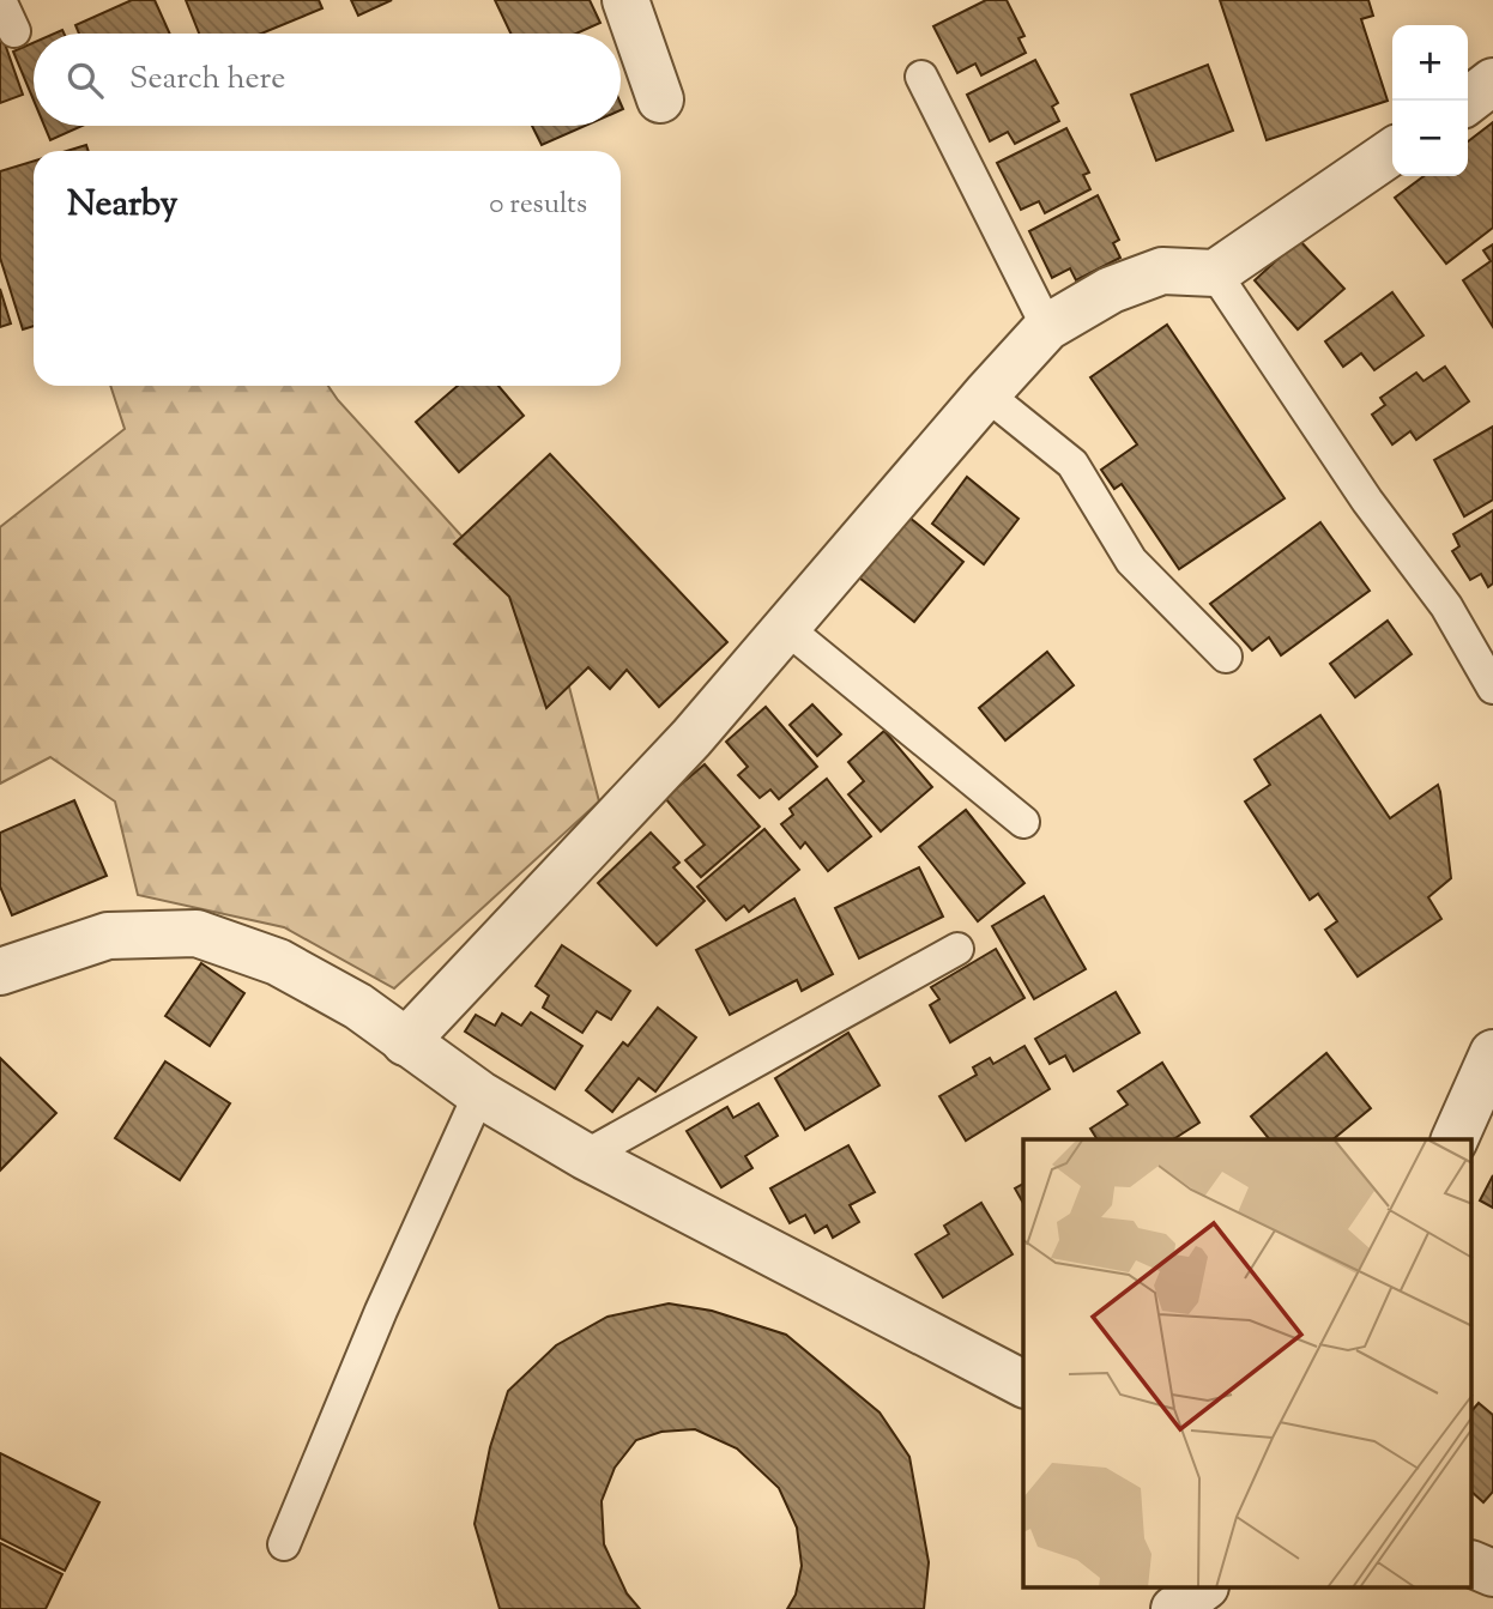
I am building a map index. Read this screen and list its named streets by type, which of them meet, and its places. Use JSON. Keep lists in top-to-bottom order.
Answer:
{
  "page": {
    "map_buttons": ["+", "−"],
    "search": "Search here",
    "heading": ["Nearby", "0 results"]
  }
}
